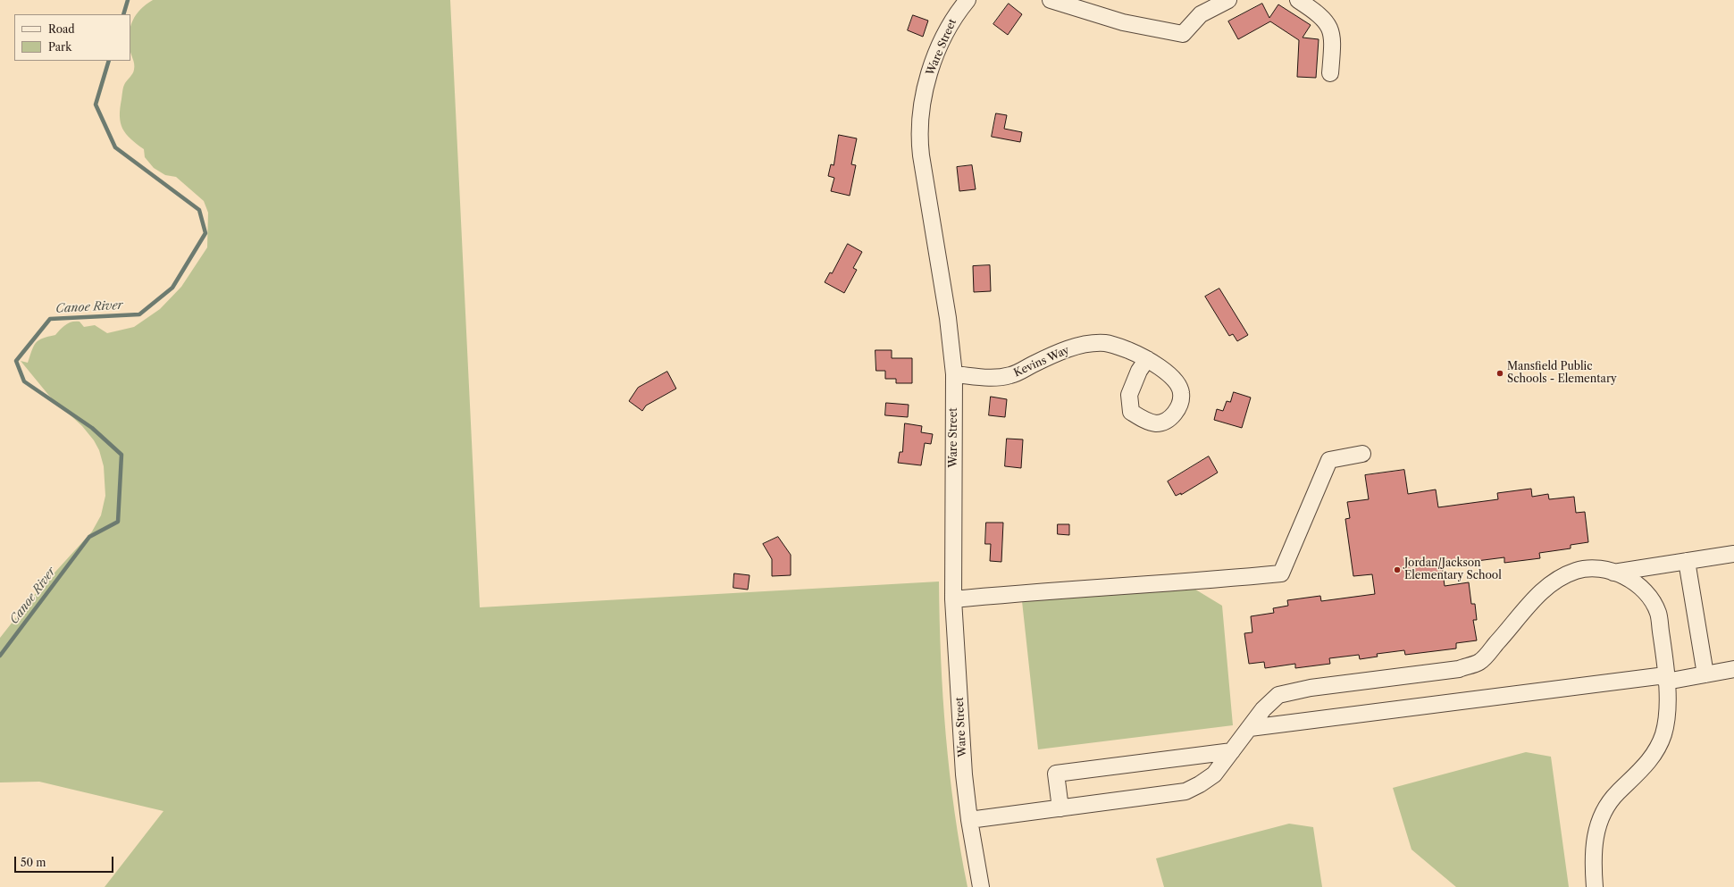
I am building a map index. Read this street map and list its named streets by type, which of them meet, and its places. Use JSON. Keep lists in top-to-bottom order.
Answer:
{
  "streets": {
    "street": ["Ware Street", "Kevins Way"]
  },
  "crossings": [
    ["Ware Street", "Kevins Way"]
  ],
  "water": ["Canoe River"],
  "places": ["Mansfield Public Schools - Elementary", "Jordan/Jackson Elementary School"],
  "legend": ["Road", "Park"],
  "scale_bar": "50 m"
}
